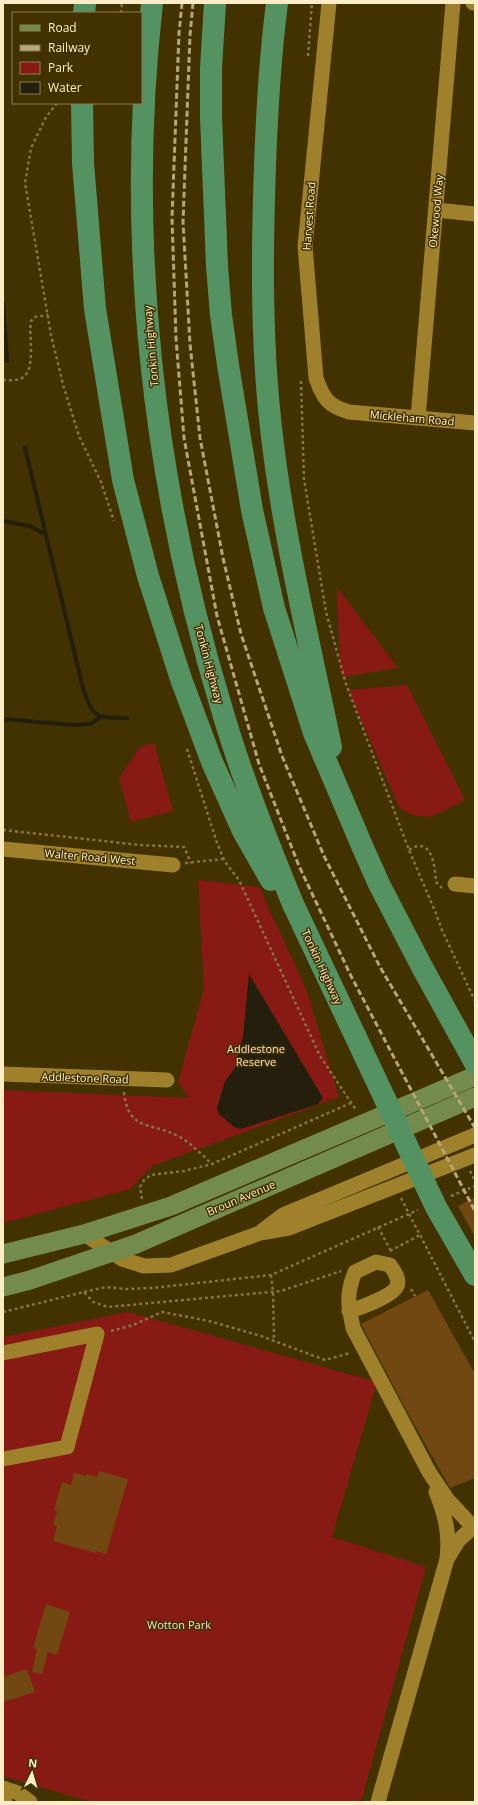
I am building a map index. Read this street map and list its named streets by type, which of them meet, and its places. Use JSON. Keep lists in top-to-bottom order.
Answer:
{
  "streets": {
    "highway": ["Tonkin Highway"],
    "main road": ["Broun Avenue"],
    "street": [
      "Okewood Way",
      "Harvest Road",
      "Mickleham Road",
      "Walter Road West",
      "Addlestone Road"
    ]
  },
  "crossings": [
    ["Okewood Way", "Mickleham Road"],
    ["Harvest Road", "Mickleham Road"]
  ],
  "parks": ["Addlestone Reserve", "Wotton Park"],
  "legend": [
    "Road",
    "Railway",
    "Park",
    "Water"
  ],
  "north": "top"
}
